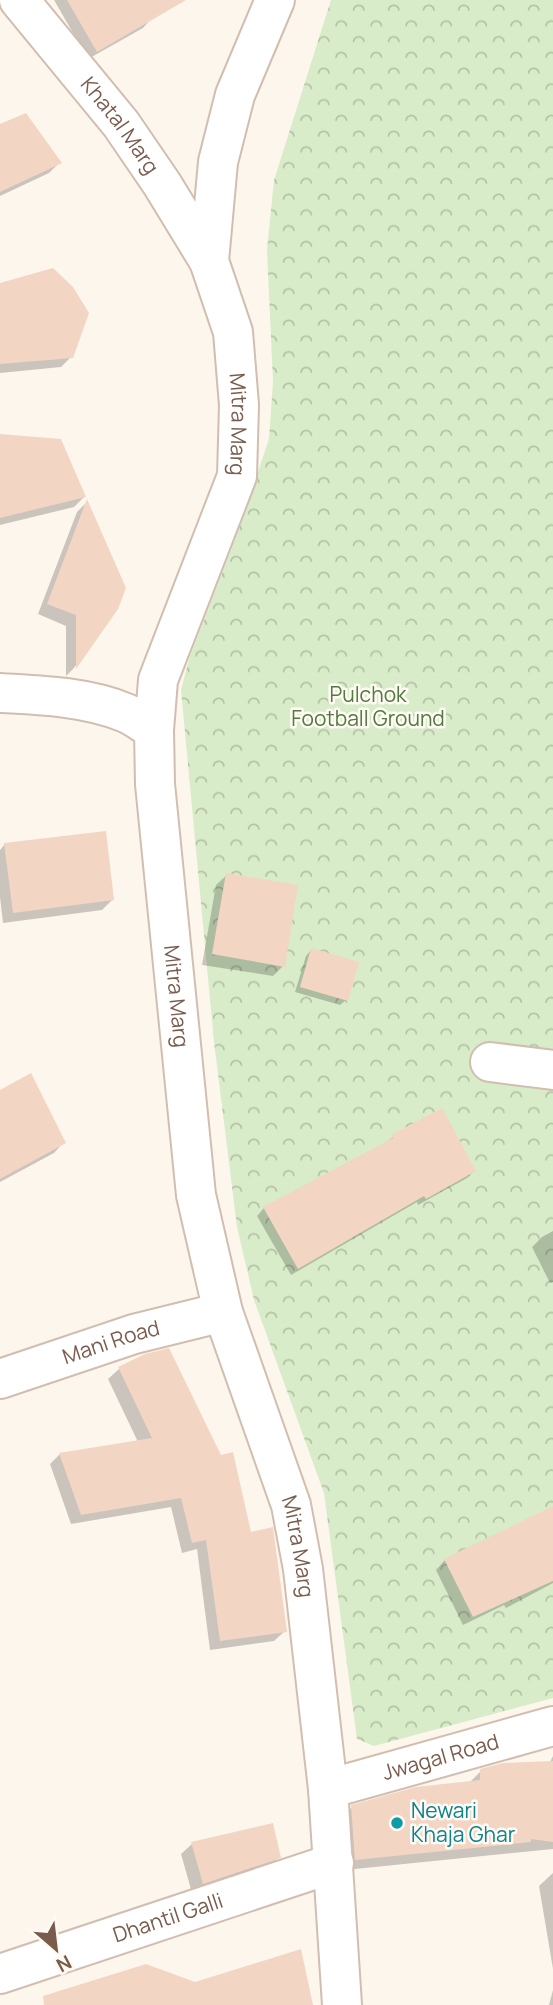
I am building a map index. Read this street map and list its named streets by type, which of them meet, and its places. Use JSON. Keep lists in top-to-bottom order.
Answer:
{
  "streets": {
    "street": [
      "Khatal Marg",
      "Mitra Marg",
      "Mani Road",
      "Jwagal Road",
      "Dhantil Galli"
    ]
  },
  "crossings": [
    ["Khatal Marg", "Mitra Marg"],
    ["Mitra Marg", "Mani Road"],
    ["Mitra Marg", "Jwagal Road"],
    ["Mitra Marg", "Dhantil Galli"]
  ],
  "parks": ["Pulchok Football Ground"],
  "places": ["Newari Khaja Ghar"],
  "north": "bottom right"
}
